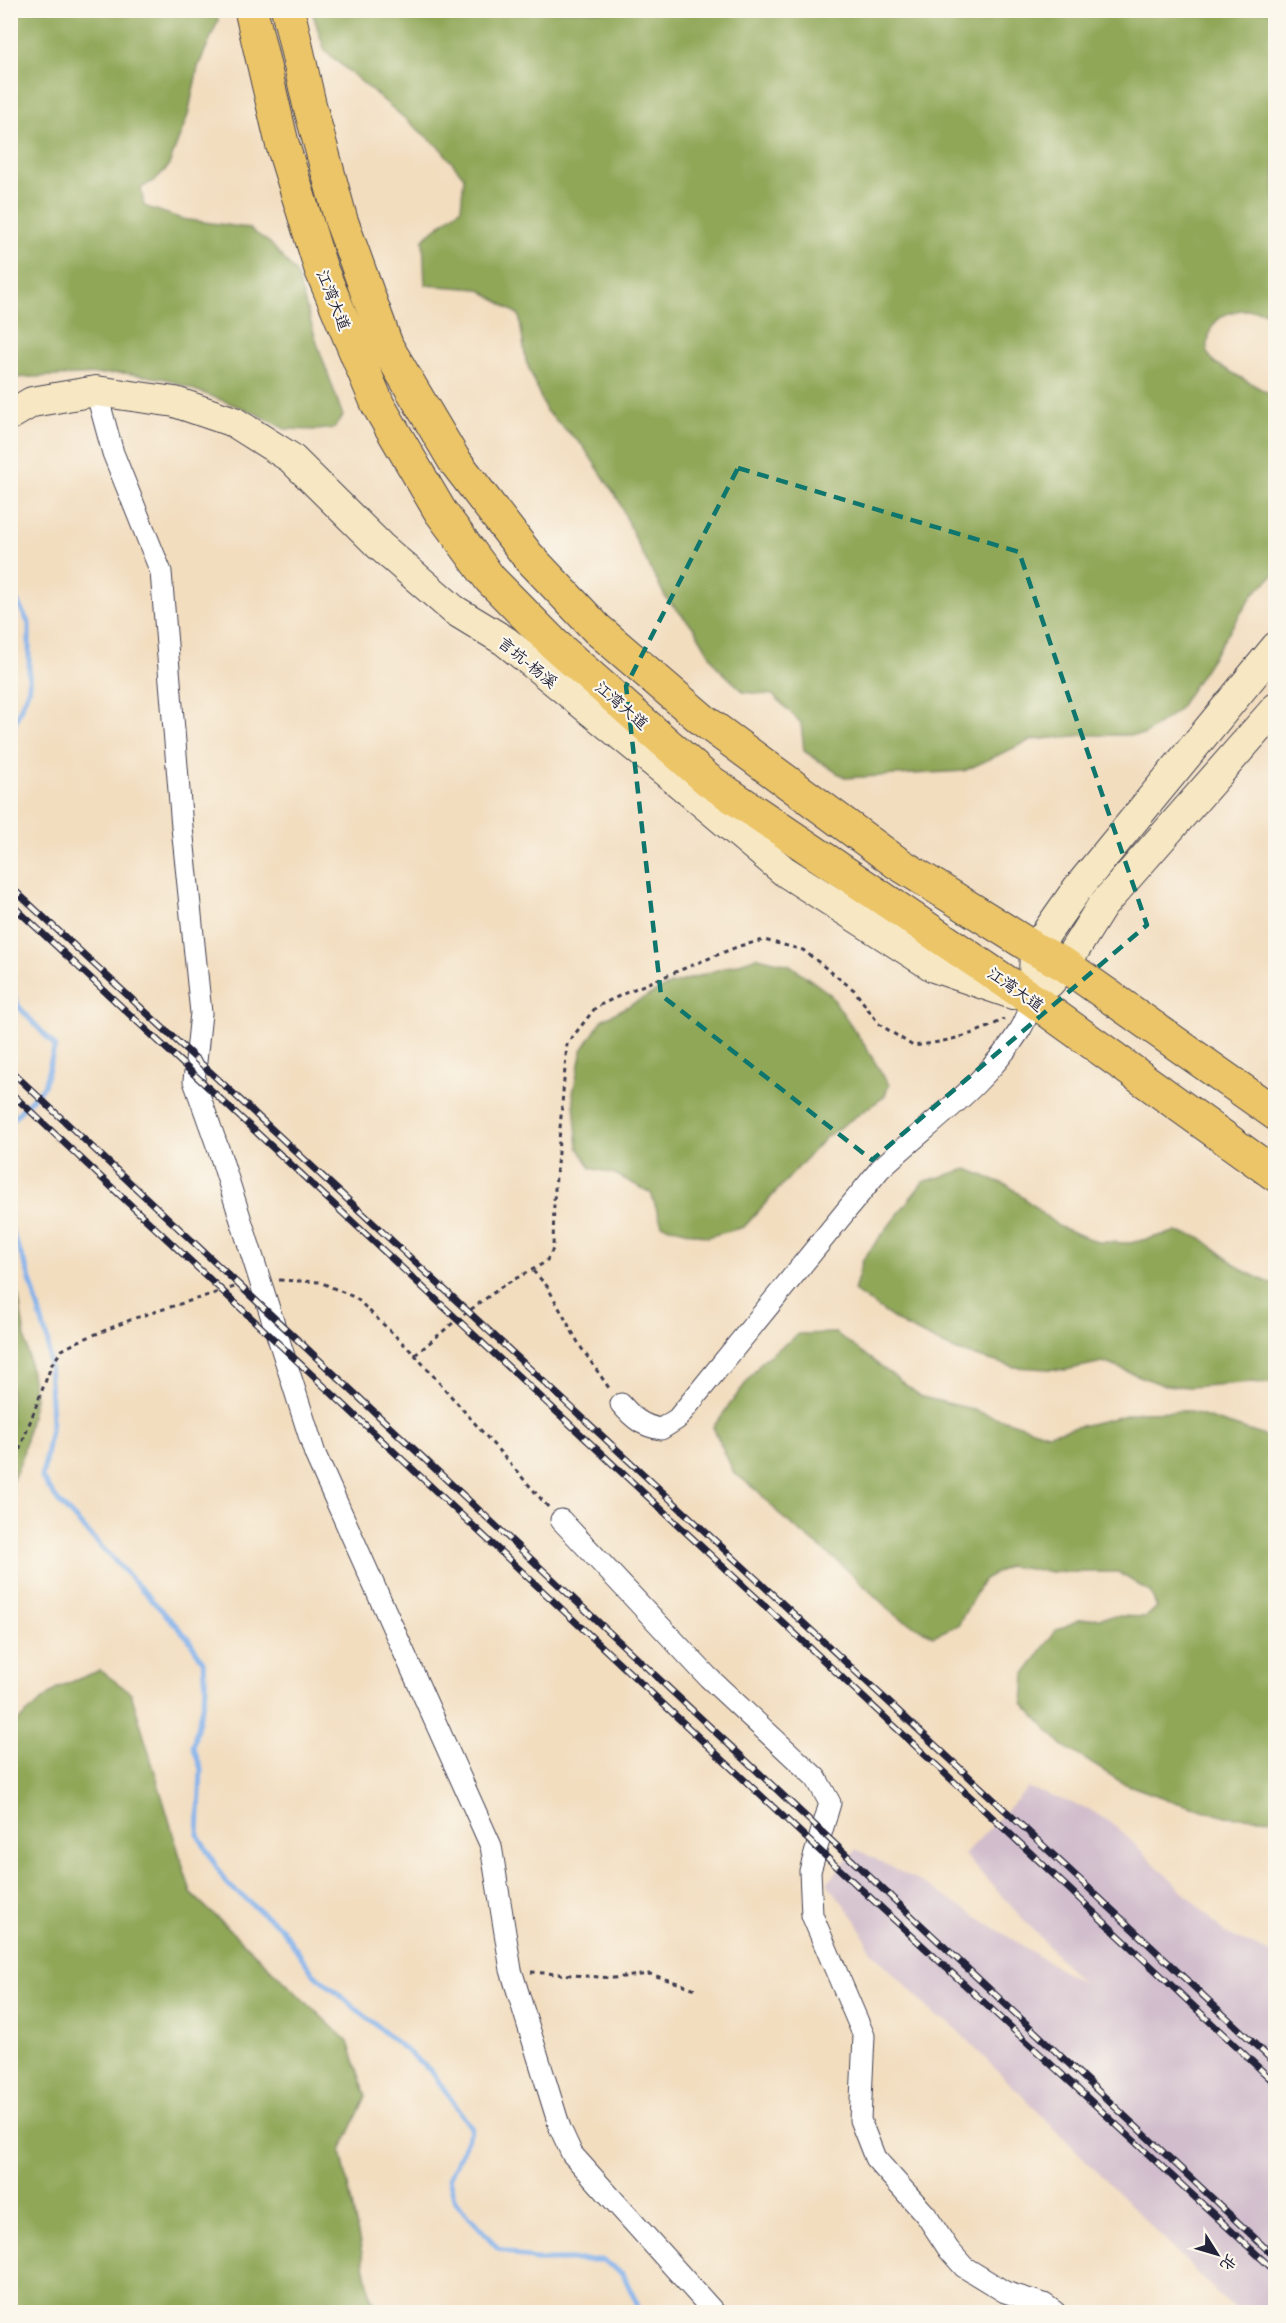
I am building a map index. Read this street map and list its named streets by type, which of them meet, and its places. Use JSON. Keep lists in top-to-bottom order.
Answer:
{
  "streets": {
    "highway": ["江湾大道"],
    "main road": ["言坑-杨溪"]
  },
  "crossings": [
    ["江湾大道", "言坑-杨溪"]
  ],
  "north": "bottom right"
}
